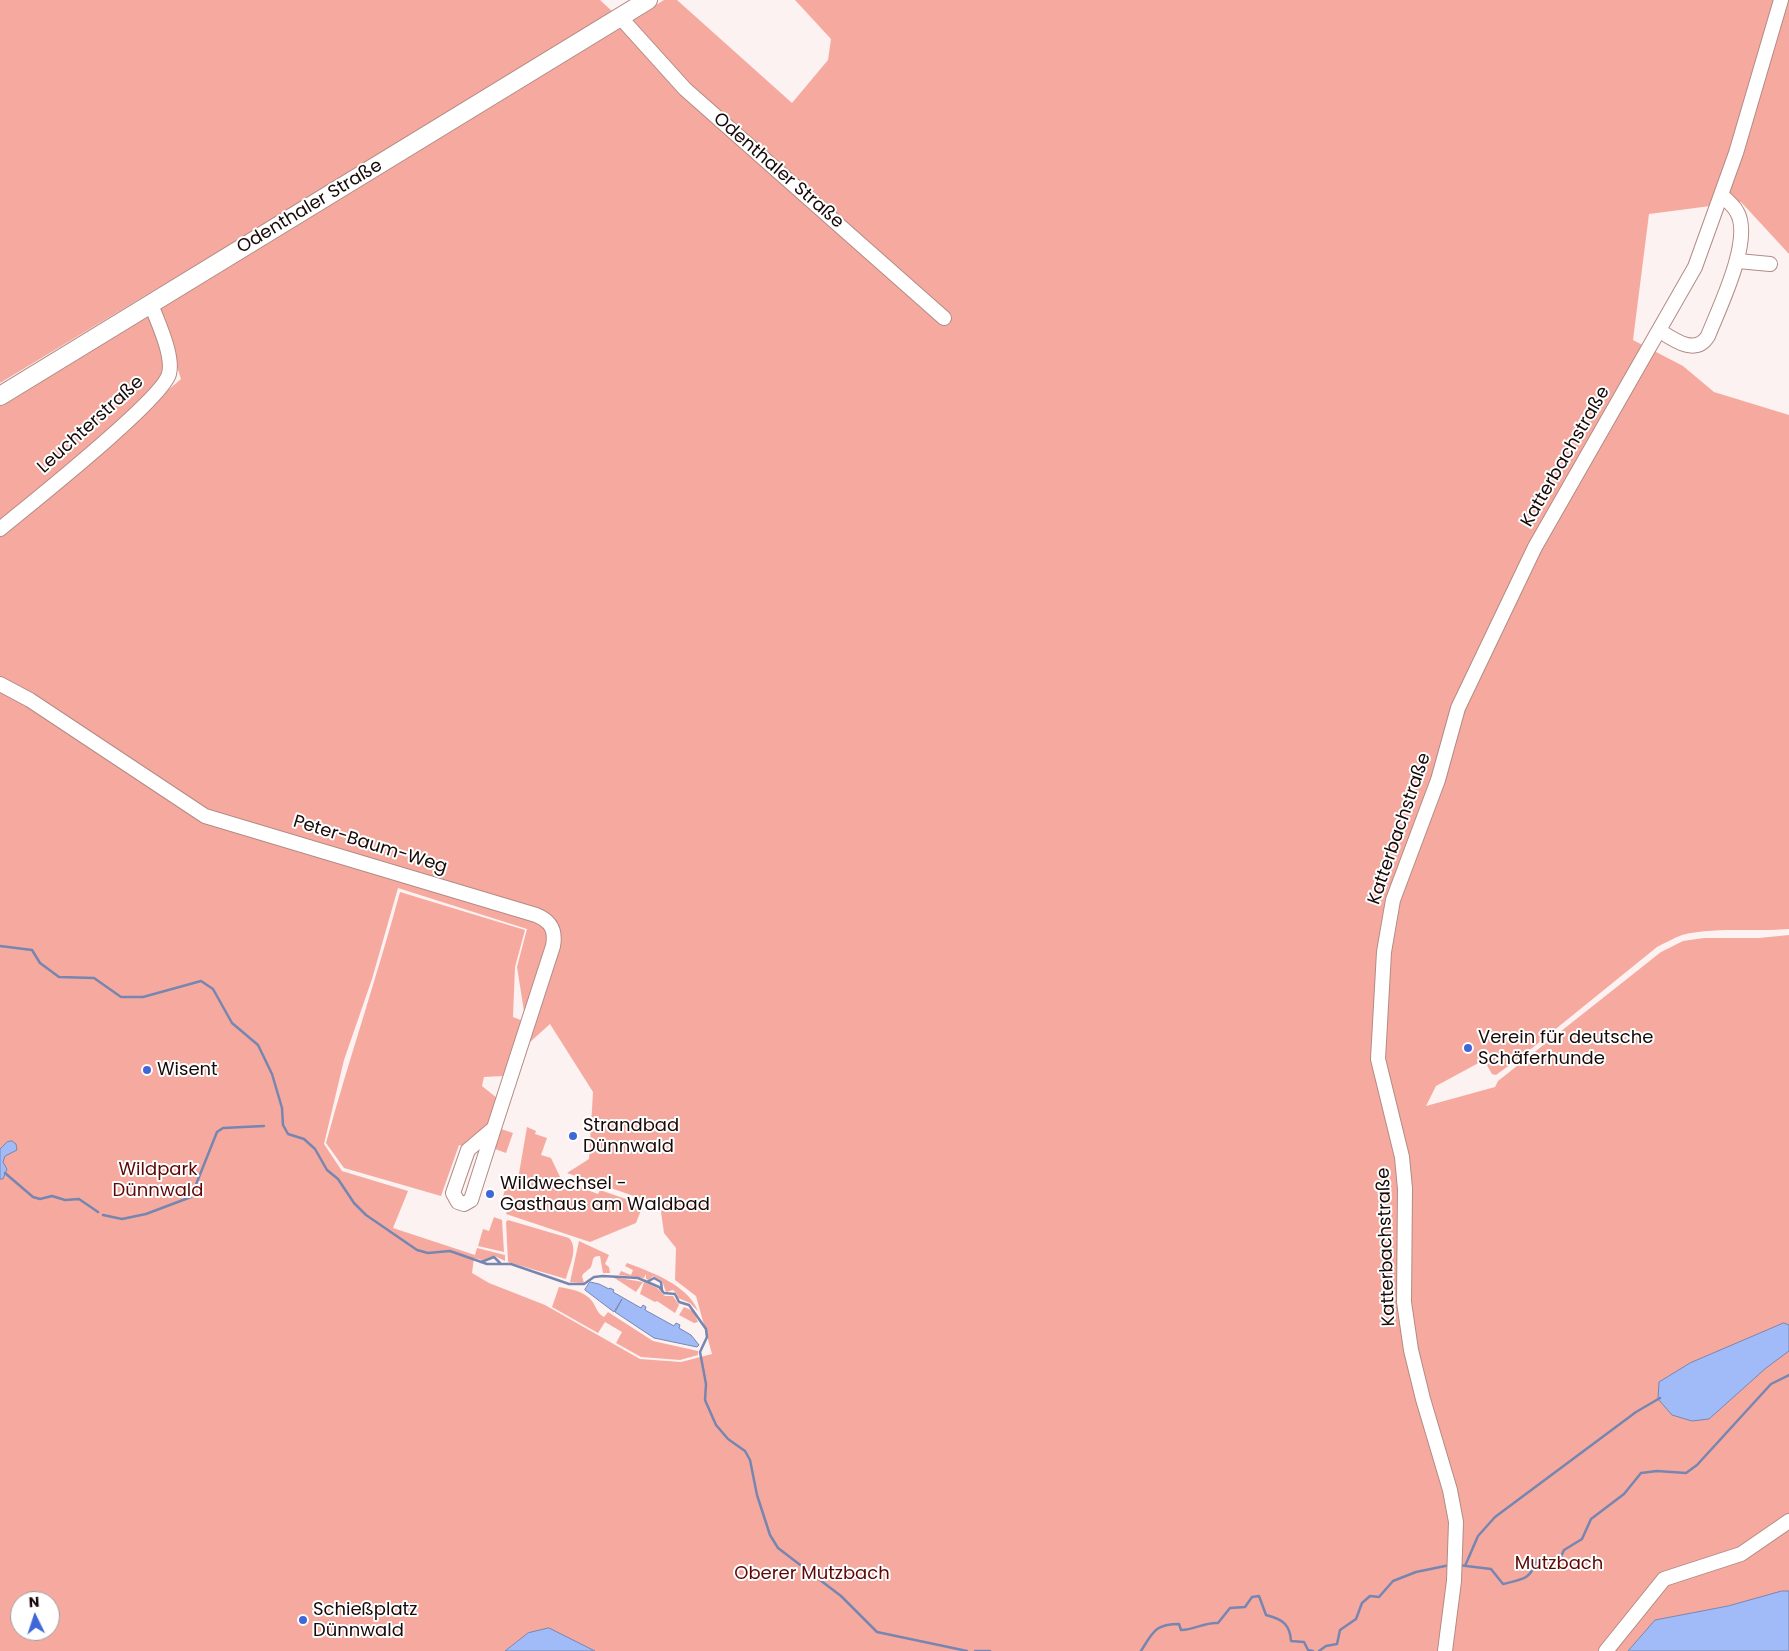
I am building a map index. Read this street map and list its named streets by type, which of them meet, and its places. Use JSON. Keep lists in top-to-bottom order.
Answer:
{
  "streets": {
    "main road": ["Odenthaler Straße"],
    "street": ["Leuchterstraße", "Katterbachstraße", "Peter-Baum-Weg"]
  },
  "crossings": [
    ["Odenthaler Straße", "Leuchterstraße"]
  ],
  "parks": ["Wildpark Dünnwald", "Mutzbach", "Oberer Mutzbach"],
  "places": [
    "Verein für deutsche Schäferhunde",
    "Wisent",
    "Strandbad Dünnwald",
    "Wildwechsel - Gasthaus am Waldbad",
    "Schießplatz Dünnwald"
  ],
  "north": "top"
}
